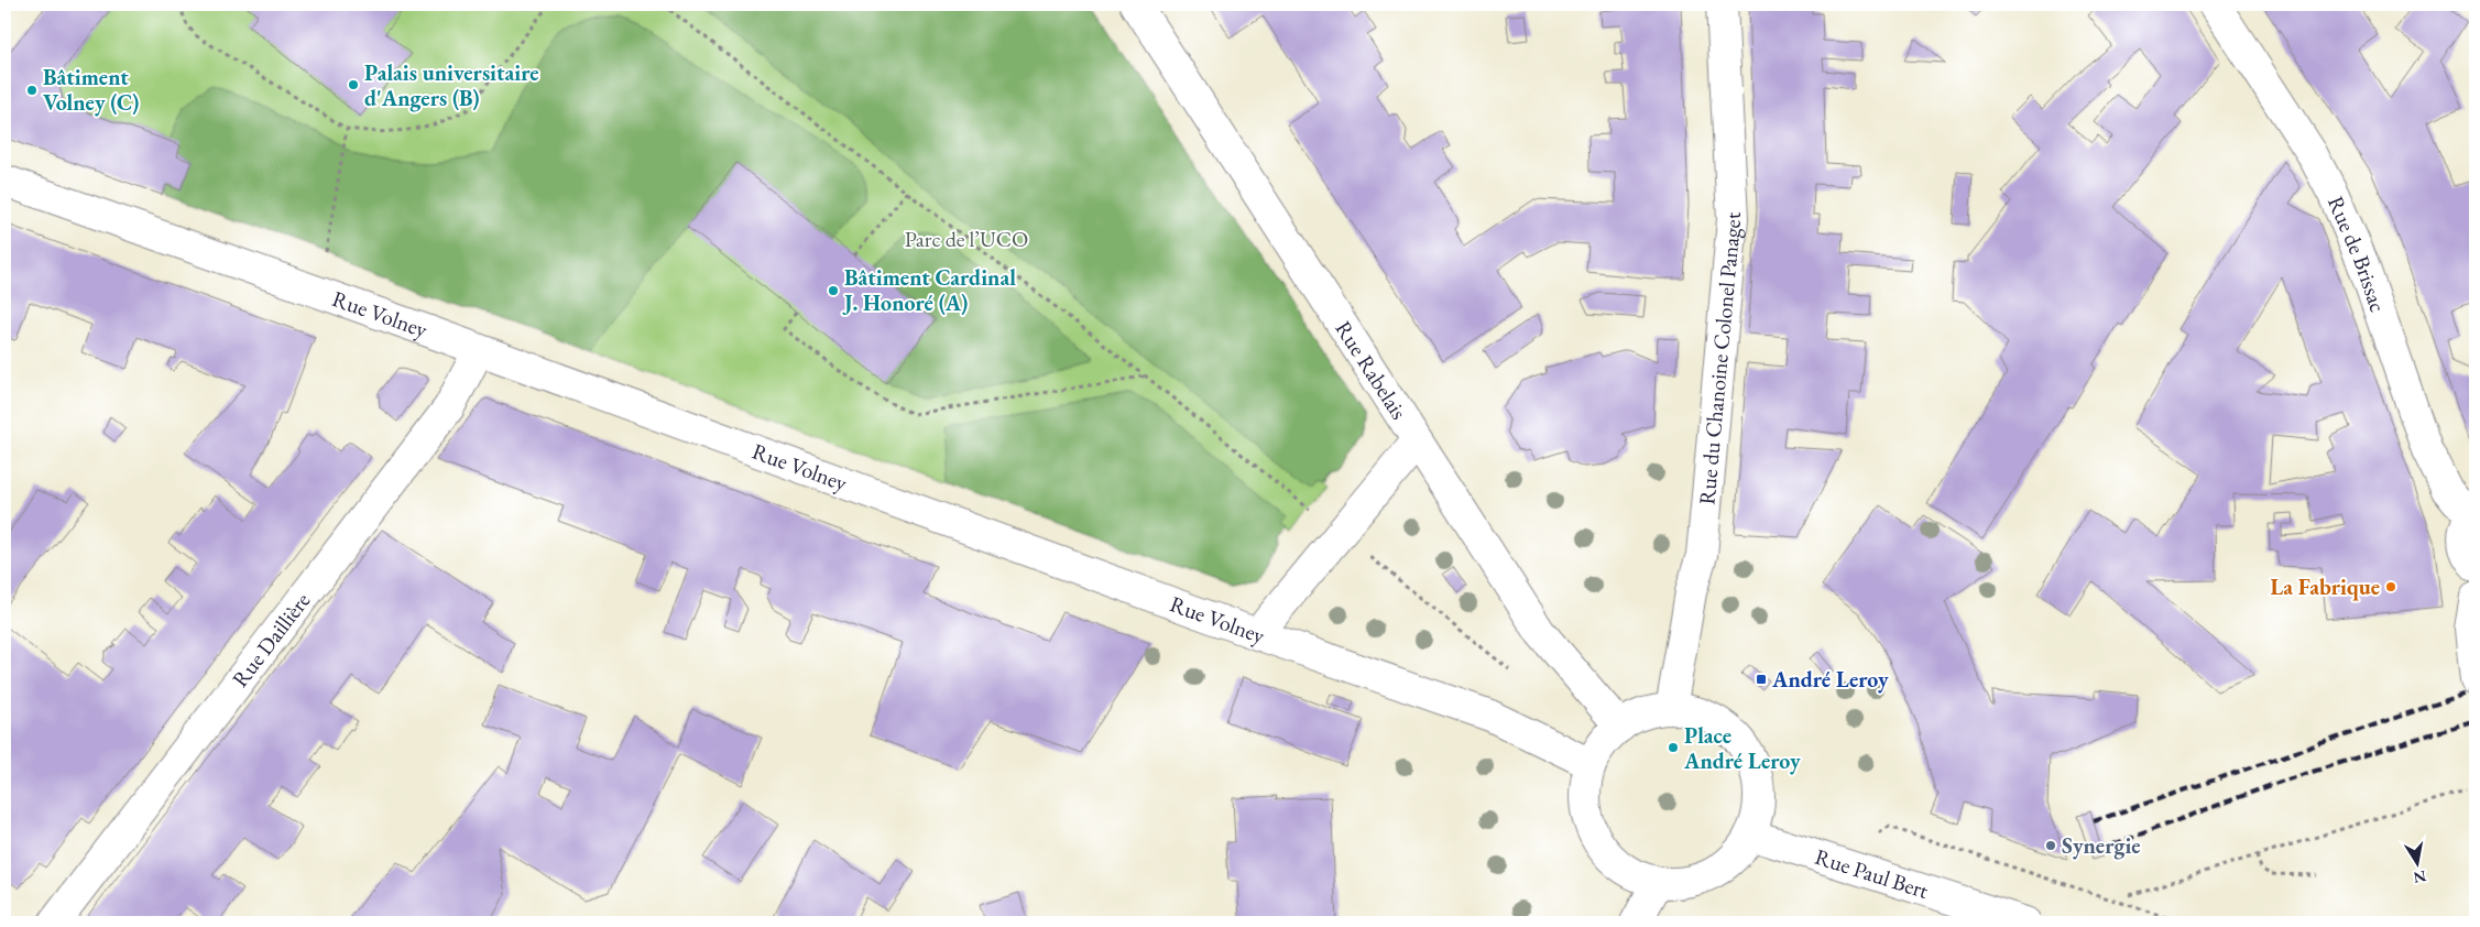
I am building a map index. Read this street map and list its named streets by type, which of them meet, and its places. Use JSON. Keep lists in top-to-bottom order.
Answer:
{
  "streets": {
    "street": [
      "Rue de Brissac",
      "Rue Volney",
      "Rue du Chanoine Colonel Panaget",
      "Rue Rabelais",
      "Rue Daillière",
      "Rue Paul Bert"
    ]
  },
  "crossings": [
    ["Rue Volney", "Rue du Chanoine Colonel Panaget"],
    ["Rue Volney", "Rue Rabelais"],
    ["Rue Volney", "Rue Daillière"],
    ["Rue Volney", "Rue Paul Bert"],
    ["Rue du Chanoine Colonel Panaget", "Rue Rabelais"],
    ["Rue du Chanoine Colonel Panaget", "Rue Paul Bert"],
    ["Rue Rabelais", "Rue Paul Bert"]
  ],
  "parks": ["Parc de l’UCO"],
  "places": {
    "other": [
      "Palais universitaire d'Angers (B)",
      "Bâtiment Volney (C)",
      "Bâtiment Cardinal J. Honoré (A)",
      "La Fabrique",
      "Place André Leroy",
      "Synergie"
    ],
    "transit": ["André Leroy"]
  },
  "north": "bottom"
}
